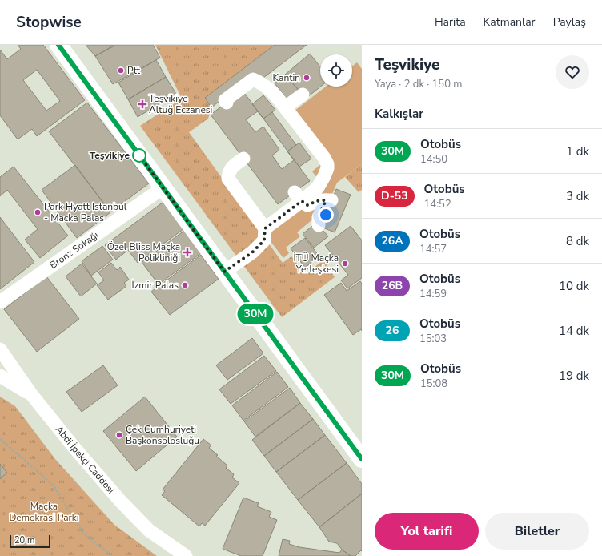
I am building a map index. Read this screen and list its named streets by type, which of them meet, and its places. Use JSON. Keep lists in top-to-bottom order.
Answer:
{
  "streets": {
    "street": ["Bronz Sokağı", "Abdi İpekçi Caddesi"]
  },
  "parks": ["Maçka Demokrasi Parkı"],
  "places": {
    "other": [
      "Ptt",
      "Kantin",
      "Teşvikiye",
      "Park Hyatt Istanbul - Macka Palas",
      "İTÜ Maçka Yerleşkesi",
      "İzmir Palas",
      "Çek Cumhuriyeti Başkonsolosluğu"
    ],
    "health": ["Teşvikiye Altuğ Eczanesi", "Özel Bliss Maçka Polikliniği"]
  },
  "lines": ["bus line 30M"],
  "scale_bar": "20 m",
  "page": {
    "header": "Stopwise",
    "nav": ["Harita", "Katmanlar", "Paylaş"],
    "on_map": "30M",
    "heading": [
      ["Teşvikiye", "Yaya · 2 dk · 150 m"],
      "Kalkışlar"
    ],
    "list": [
      {
        "mark": "30M",
        "name": "Otobüs",
        "note": "14:50",
        "value": "1 dk"
      },
      {
        "mark": "D-53",
        "name": "Otobüs",
        "note": "14:52",
        "value": "3 dk"
      },
      {
        "mark": "26A",
        "name": "Otobüs",
        "note": "14:57",
        "value": "8 dk"
      },
      {
        "mark": "26B",
        "name": "Otobüs",
        "note": "14:59",
        "value": "10 dk"
      },
      {
        "mark": "26",
        "name": "Otobüs",
        "note": "15:03",
        "value": "14 dk"
      },
      {
        "mark": "30M",
        "name": "Otobüs",
        "note": "15:08",
        "value": "19 dk"
      }
    ],
    "buttons": ["Yol tarifi", "Biletler"],
    "scale": "20 m"
  }
}
